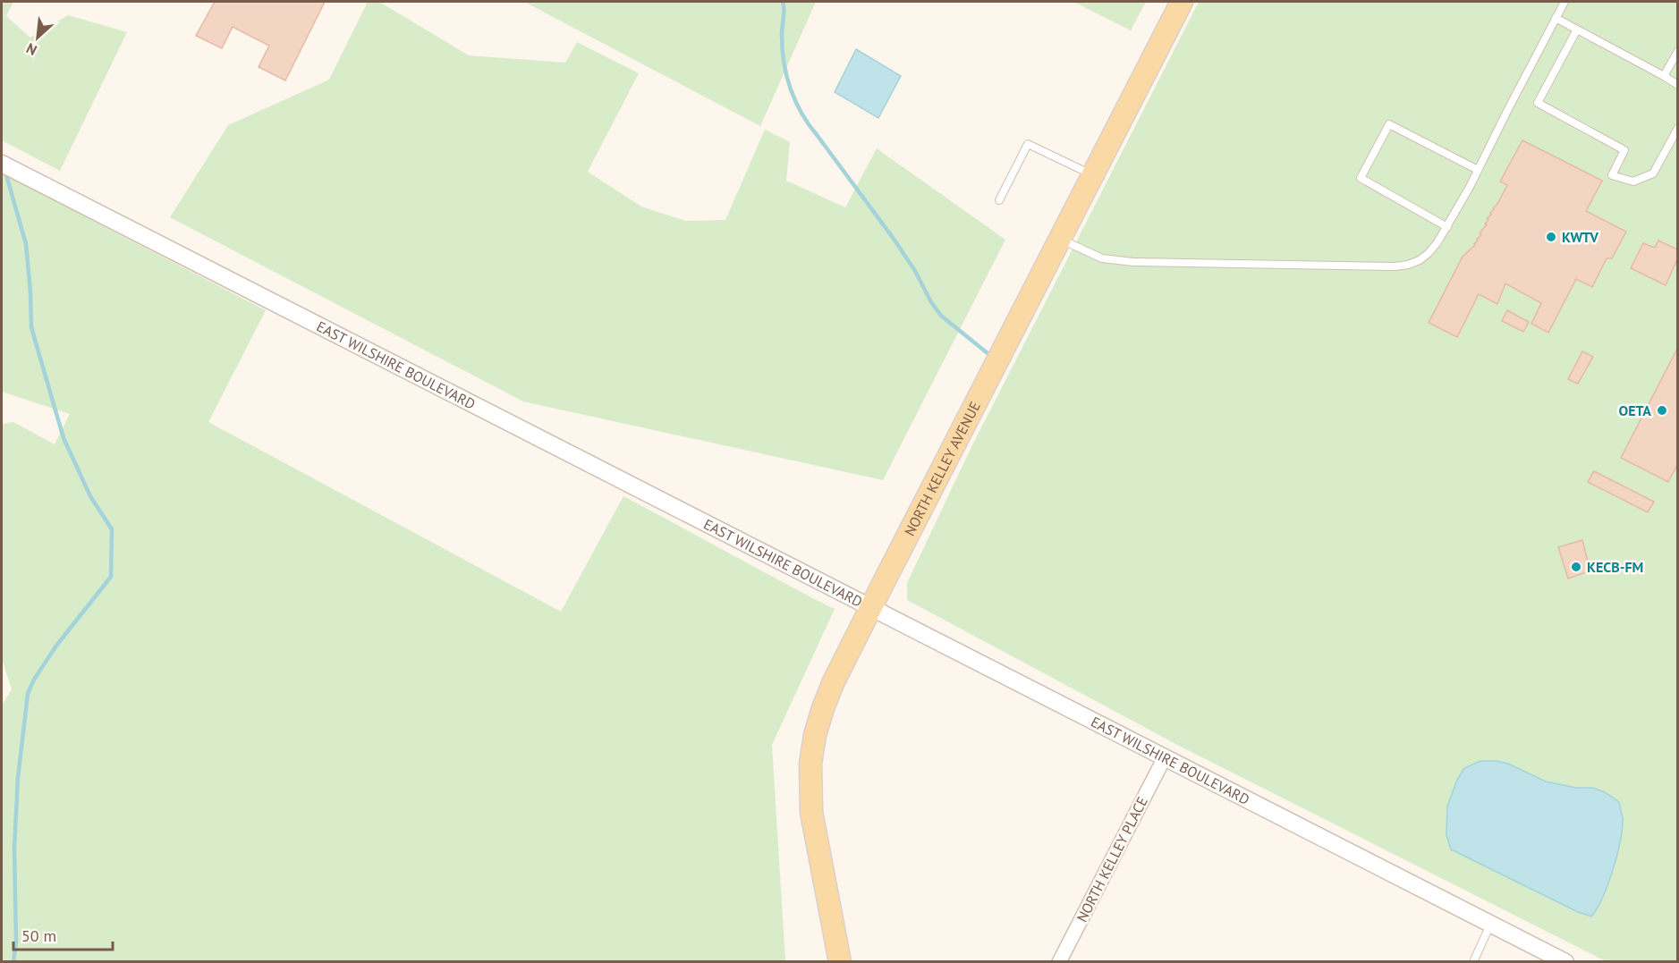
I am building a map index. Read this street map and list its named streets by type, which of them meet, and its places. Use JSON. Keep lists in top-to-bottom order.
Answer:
{
  "streets": {
    "main road": ["NORTH KELLEY AVENUE"],
    "street": ["EAST WILSHIRE BOULEVARD", "NORTH KELLEY PLACE"]
  },
  "crossings": [
    ["EAST WILSHIRE BOULEVARD", "NORTH KELLEY AVENUE"],
    ["EAST WILSHIRE BOULEVARD", "NORTH KELLEY PLACE"]
  ],
  "places": ["KWTV", "OETA", "KECB-FM"],
  "scale_bar": "50 m",
  "north": "bottom left"
}
